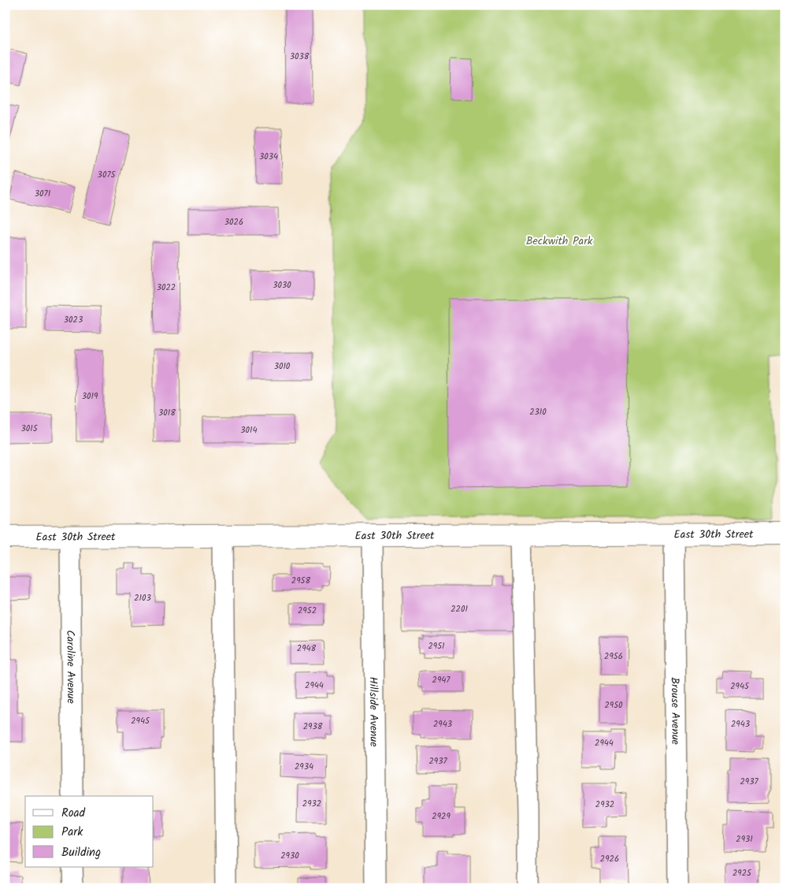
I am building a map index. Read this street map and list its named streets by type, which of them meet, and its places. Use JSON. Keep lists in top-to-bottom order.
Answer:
{
  "streets": {
    "main road": ["East 30th Street"],
    "street": ["Caroline Avenue", "Brouse Avenue", "Hillside Avenue"]
  },
  "crossings": [
    ["East 30th Street", "Caroline Avenue"],
    ["East 30th Street", "Brouse Avenue"],
    ["East 30th Street", "Hillside Avenue"]
  ],
  "parks": ["Beckwith Park"],
  "house_numbers": [
    "3038",
    "3034",
    "3075",
    "3071",
    "3026",
    "3030",
    "3022",
    "3023",
    "3010",
    "3019",
    "2310",
    "3018",
    "3015",
    "3014",
    "2958",
    "2103",
    "2201",
    "2952",
    "2951",
    "2948",
    "2956",
    "2947",
    "2944",
    "2945",
    "2950",
    "2945",
    "2943",
    "2943",
    "2938",
    "2944",
    "2937",
    "2934",
    "2937",
    "2932",
    "2932",
    "2929",
    "2931",
    "2930",
    "2926",
    "2925"
  ],
  "legend": ["Road", "Park", "Building"]
}
